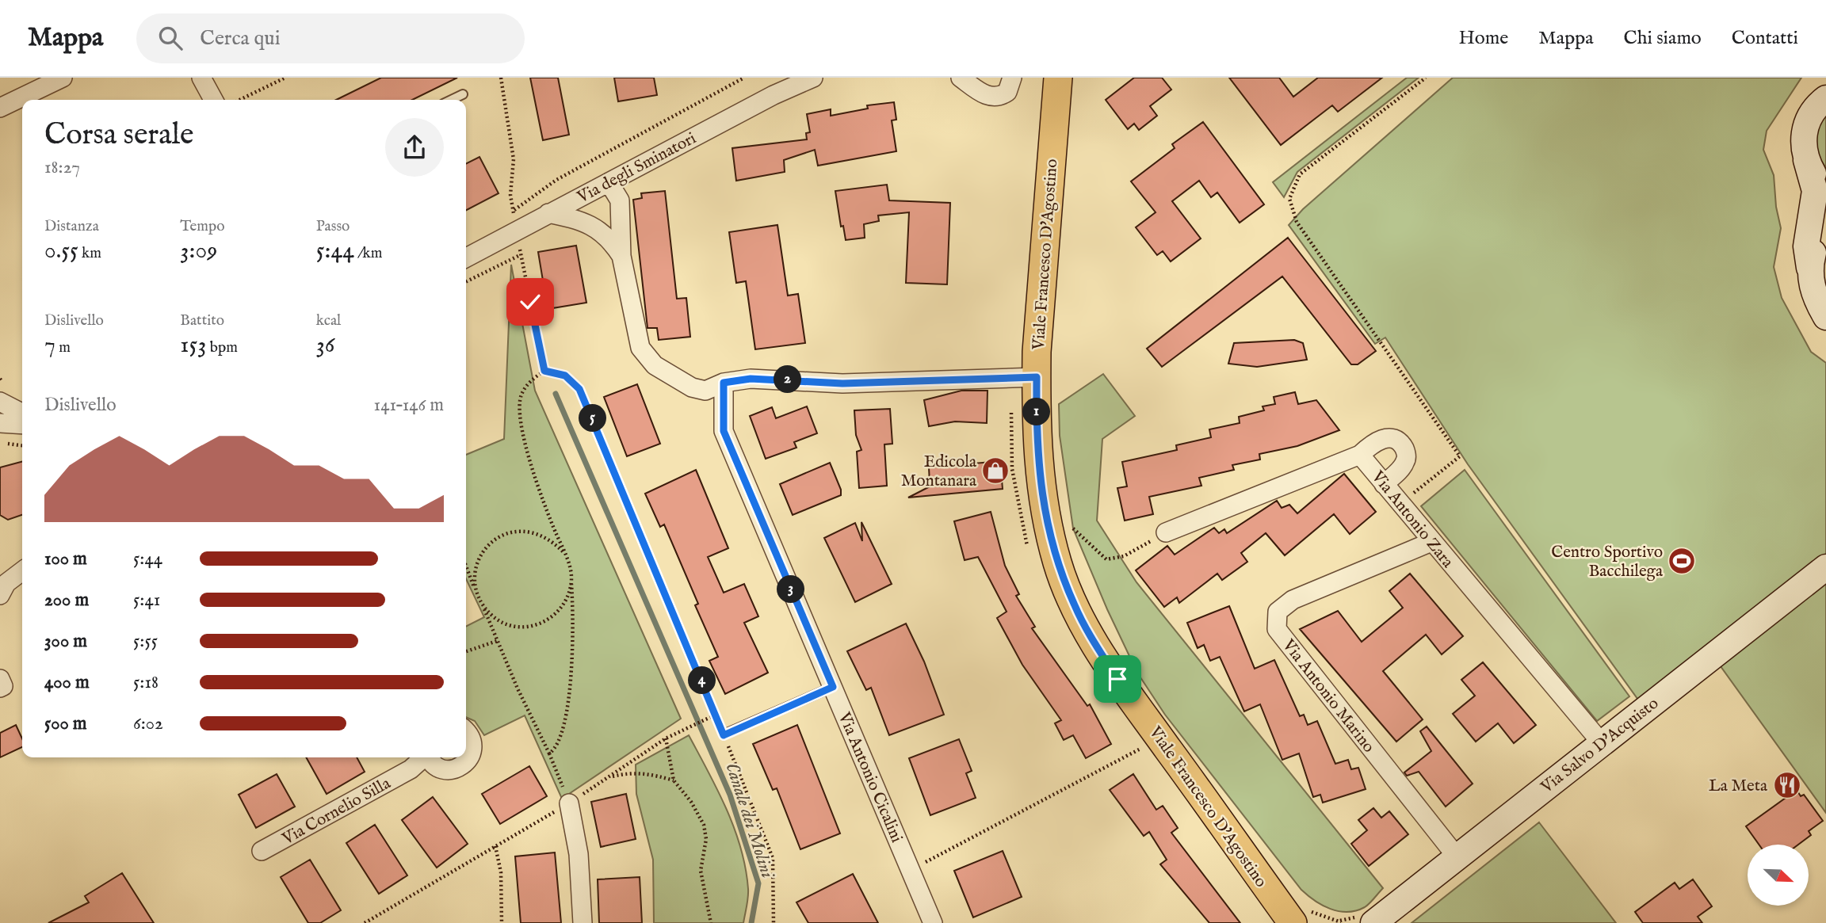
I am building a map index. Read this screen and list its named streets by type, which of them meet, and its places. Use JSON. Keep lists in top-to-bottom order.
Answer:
{
  "streets": {
    "main road": ["Viale Francesco D'Agostino"],
    "street": [
      "Via degli Sminatori",
      "Via Antonio Zara",
      "Via Antonio Marino",
      "Via Salvo D'Acquisto",
      "Via Antonio Cicalini",
      "Via Cornelio Silla"
    ]
  },
  "crossings": [
    ["Via Antonio Zara", "Via Antonio Marino"],
    ["Via Antonio Zara", "Via Salvo D'Acquisto"],
    ["Via Antonio Marino", "Via Salvo D'Acquisto"]
  ],
  "water": ["Canale dei Molini"],
  "places": {
    "shop": ["Edicola Montanara"],
    "sports": ["Centro Sportivo Bacchilega"],
    "restaurant": ["La Meta"]
  },
  "north": "bottom right",
  "page": {
    "header": "Mappa",
    "search": "Cerca qui",
    "nav": [
      "Home",
      "Mappa",
      "Chi siamo",
      "Contatti"
    ],
    "heading": ["Corsa serale", "18:27"],
    "stats": [
      ["Distanza", "0.55 km"],
      ["Tempo", "3:09"],
      ["Passo", "5:44 /km"],
      ["Dislivello", "7 m"],
      ["Battito", "153 bpm"],
      ["kcal", "36"]
    ],
    "pins": [
      "2",
      "1",
      "5",
      "3",
      "4"
    ],
    "chart": ["Dislivello", "141–146 m"],
    "list": [
      {
        "name": "100 m",
        "note": "5:44"
      },
      {
        "name": "200 m",
        "note": "5:41"
      },
      {
        "name": "300 m",
        "note": "5:55"
      },
      {
        "name": "400 m",
        "note": "5:18"
      },
      {
        "name": "500 m",
        "note": "6:02"
      }
    ]
  }
}
